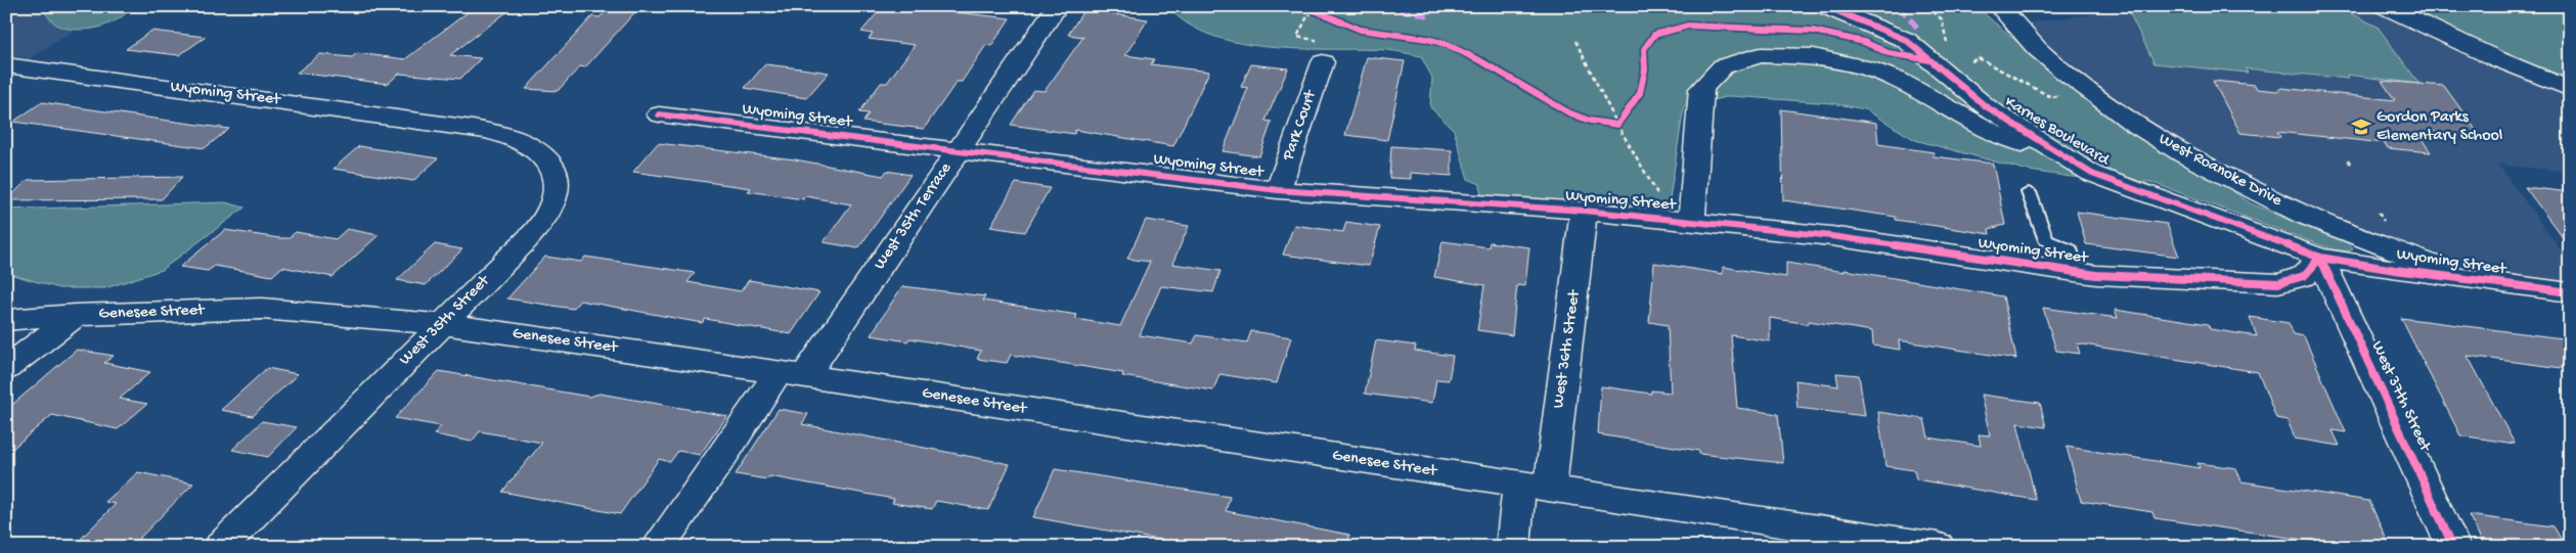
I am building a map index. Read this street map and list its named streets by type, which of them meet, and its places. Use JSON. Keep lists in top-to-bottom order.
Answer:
{
  "streets": {
    "street": [
      "Wyoming Street",
      "Park Court",
      "Karnes Boulevard",
      "West Roanoke Drive",
      "West 35th Terrace",
      "Genesee Street",
      "West 35th Street",
      "West 36th Street",
      "West 37th Street"
    ]
  },
  "crossings": [
    ["Wyoming Street", "Park Court"],
    ["Wyoming Street", "Karnes Boulevard"],
    ["Wyoming Street", "West Roanoke Drive"],
    ["Wyoming Street", "West 35th Terrace"],
    ["Wyoming Street", "West 35th Street"],
    ["Wyoming Street", "West 36th Street"],
    ["Wyoming Street", "West 37th Street"],
    ["Karnes Boulevard", "West 37th Street"],
    ["West 35th Terrace", "Genesee Street"],
    ["Genesee Street", "West 35th Street"],
    ["Genesee Street", "West 36th Street"]
  ],
  "places": {
    "school or university": ["Gordon Parks Elementary School"]
  }
}
